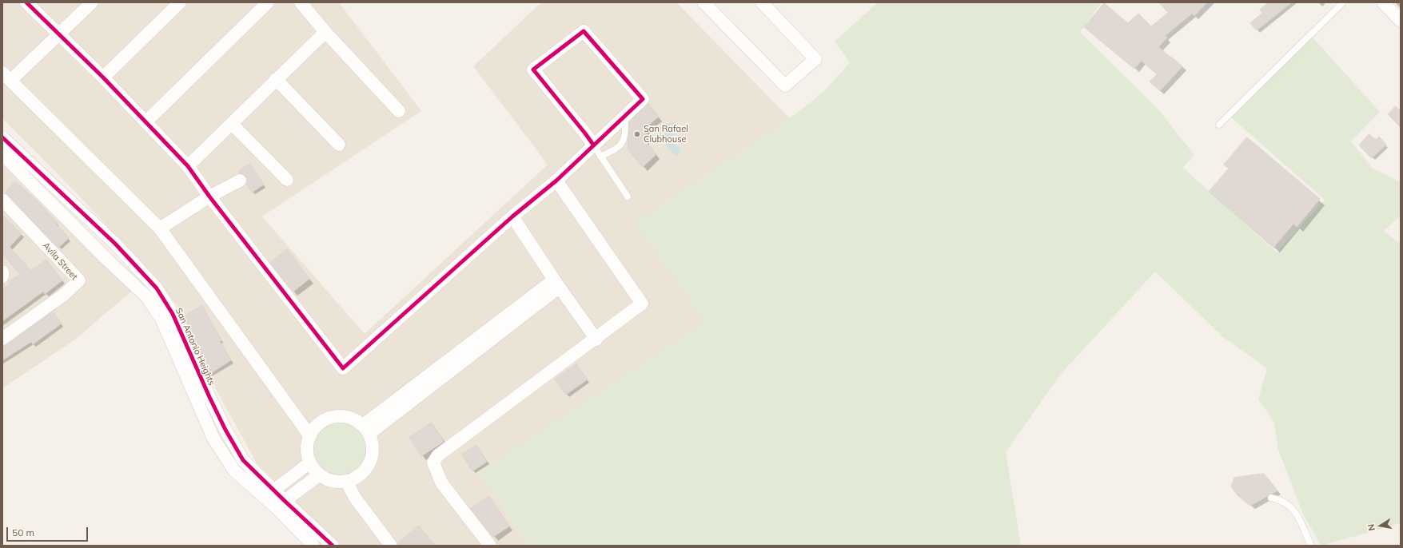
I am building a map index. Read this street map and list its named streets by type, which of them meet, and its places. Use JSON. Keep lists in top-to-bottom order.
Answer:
{
  "streets": {
    "street": ["Avila Street", "San Antonio Heights"]
  },
  "places": ["San Rafael Clubhouse"],
  "scale_bar": "50 m",
  "north": "left"
}
